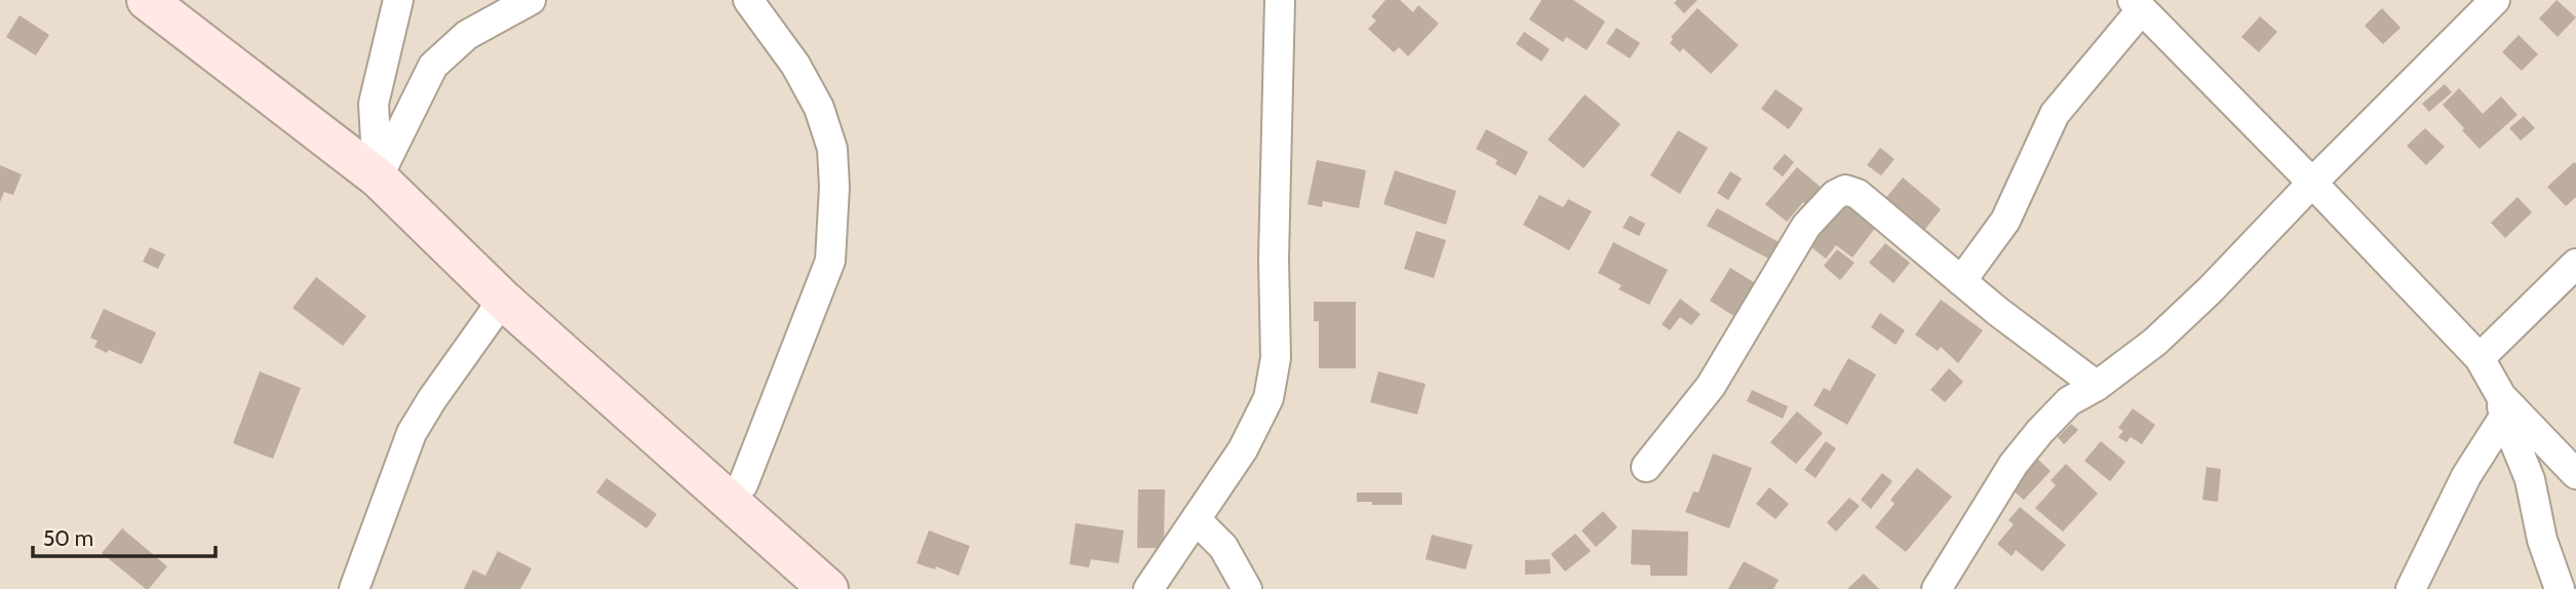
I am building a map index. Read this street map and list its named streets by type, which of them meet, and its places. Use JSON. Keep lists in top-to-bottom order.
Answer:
{
  "scale_bar": "50 m"
}
